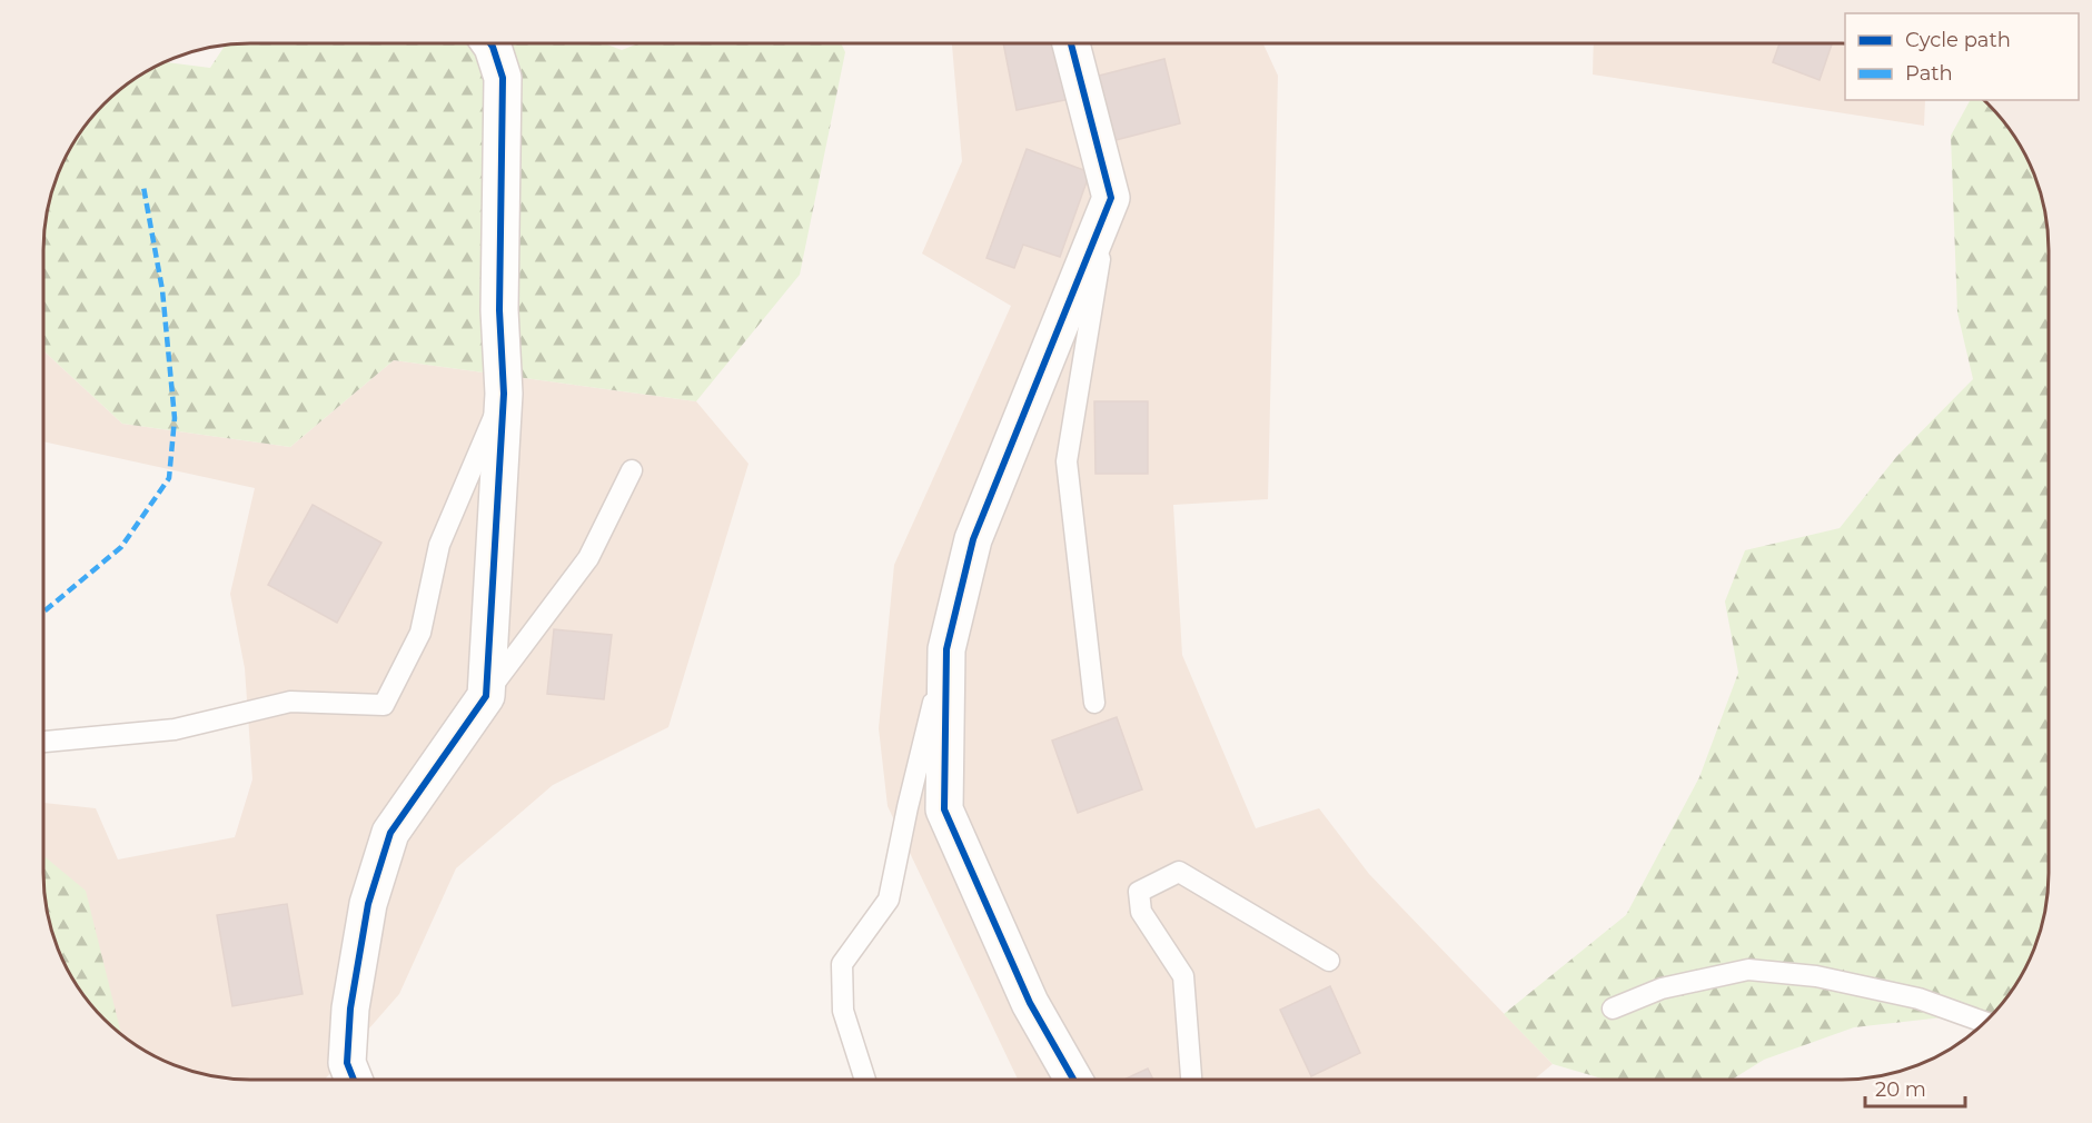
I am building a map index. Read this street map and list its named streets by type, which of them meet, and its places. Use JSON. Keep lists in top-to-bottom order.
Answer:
{
  "legend": ["Cycle path", "Path"],
  "scale_bar": "20 m"
}
